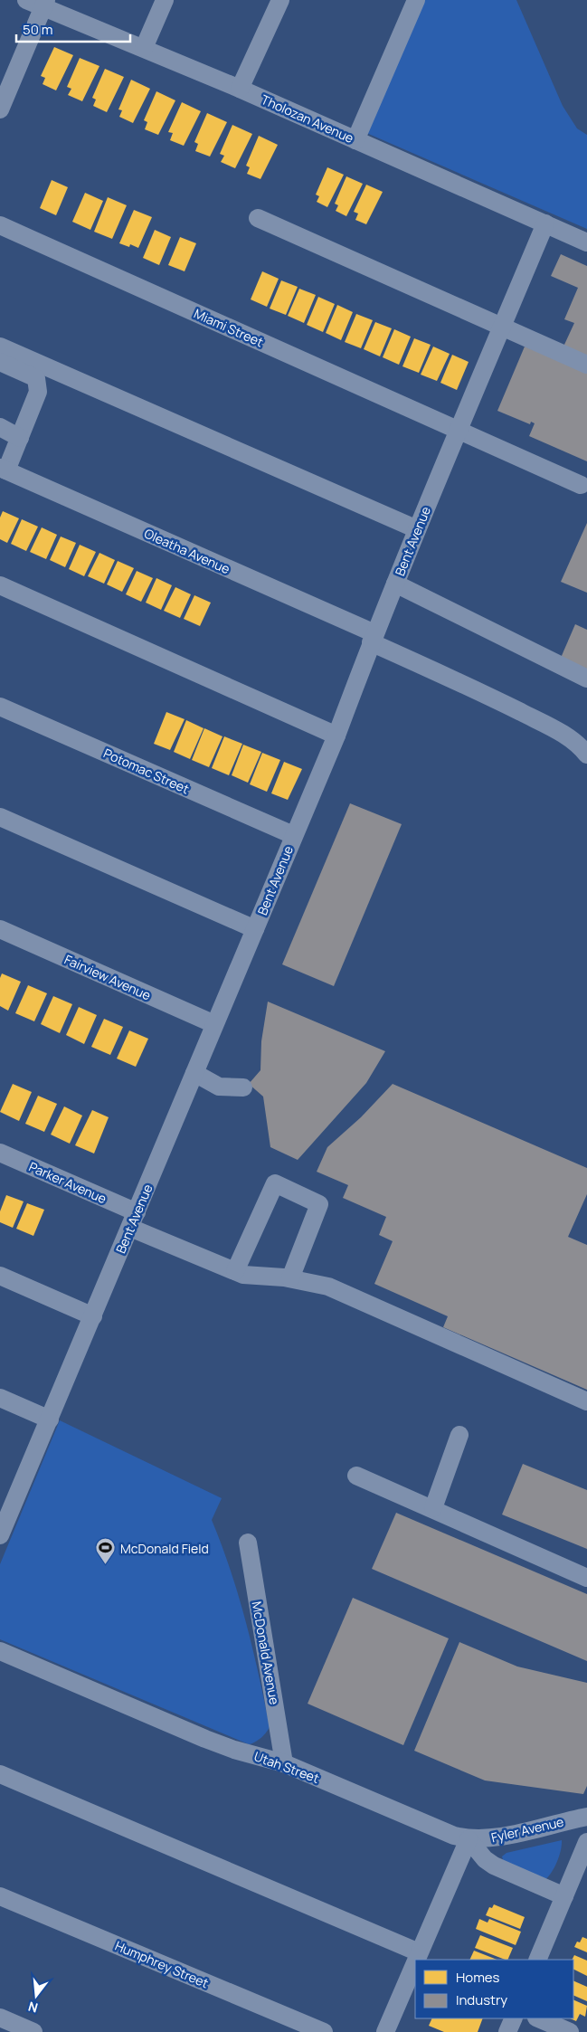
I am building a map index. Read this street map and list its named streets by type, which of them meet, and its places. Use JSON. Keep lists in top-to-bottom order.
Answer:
{
  "streets": {
    "street": [
      "Tholozan Avenue",
      "Miami Street",
      "Bent Avenue",
      "Oleatha Avenue",
      "Potomac Street",
      "Fairview Avenue",
      "Parker Avenue",
      "McDonald Avenue",
      "Utah Street",
      "Fyler Avenue",
      "Humphrey Street"
    ]
  },
  "crossings": [
    ["Tholozan Avenue", "Bent Avenue"],
    ["Miami Street", "Bent Avenue"],
    ["Bent Avenue", "Oleatha Avenue"],
    ["Bent Avenue", "Potomac Street"],
    ["Bent Avenue", "Fairview Avenue"],
    ["Bent Avenue", "Parker Avenue"],
    ["McDonald Avenue", "Utah Street"],
    ["Utah Street", "Fyler Avenue"]
  ],
  "places": {
    "sports": ["McDonald Field"]
  },
  "legend": ["Homes", "Industry"],
  "scale_bar": "50 m",
  "north": "bottom"
}
